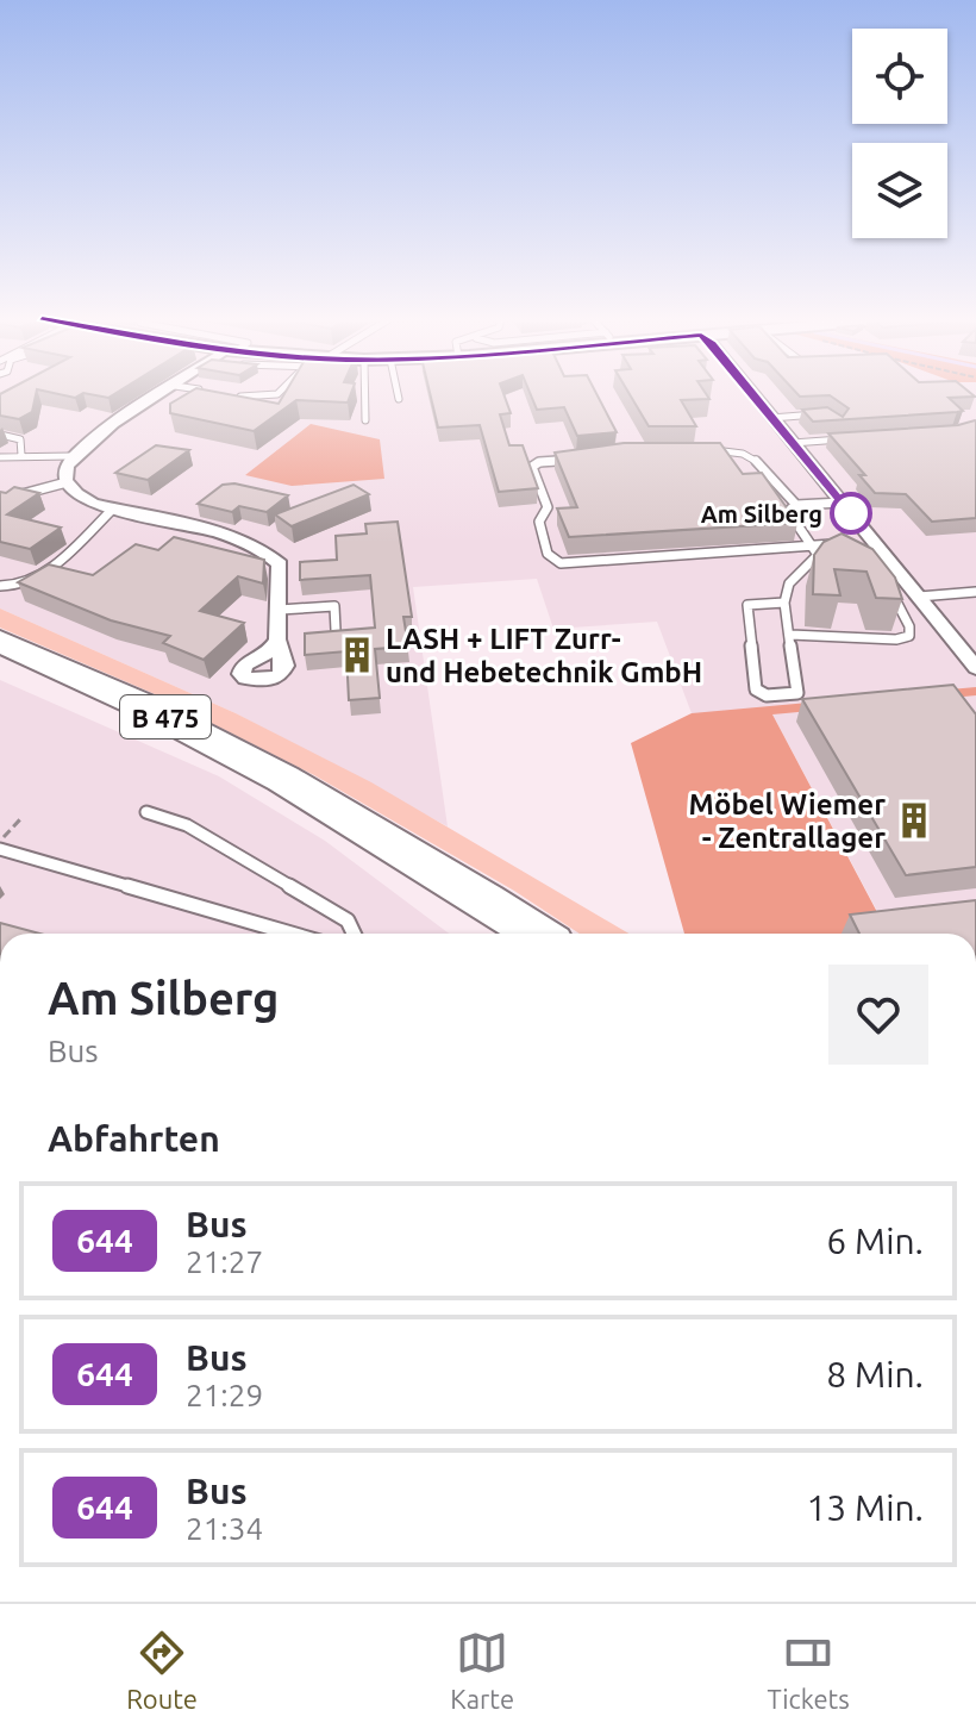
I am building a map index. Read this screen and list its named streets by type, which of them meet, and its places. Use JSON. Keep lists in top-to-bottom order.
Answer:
{
  "streets": {
    "highway": ["B 475"]
  },
  "places": {
    "other": ["Am Silberg"],
    "building": ["LASH + LIFT Zurr- und Hebetechnik GmbH", "Möbel Wiemer - Zentrallager"]
  },
  "lines": ["bus line 644"],
  "page": {
    "heading": [
      ["Am Silberg", "Bus"],
      "Abfahrten"
    ],
    "list": [
      {
        "mark": "644",
        "name": "Bus",
        "note": "21:27",
        "value": "6 Min."
      },
      {
        "mark": "644",
        "name": "Bus",
        "note": "21:29",
        "value": "8 Min."
      },
      {
        "mark": "644",
        "name": "Bus",
        "note": "21:34",
        "value": "13 Min."
      }
    ],
    "tabs": ["Route", "Karte", "Tickets"]
  }
}
